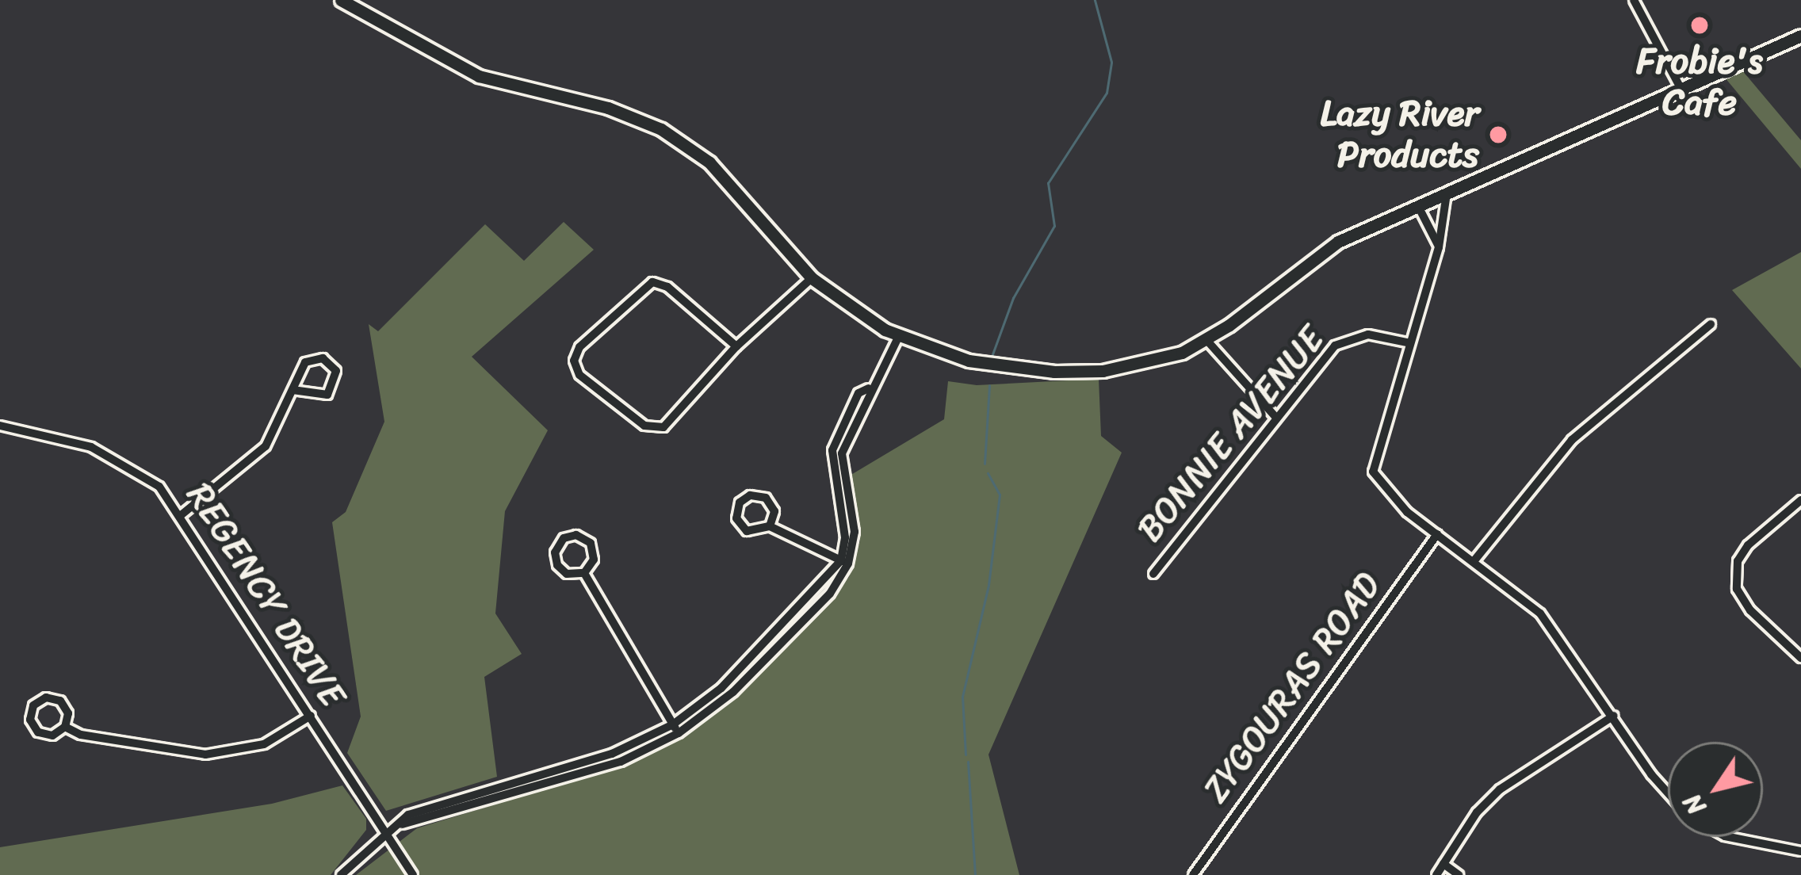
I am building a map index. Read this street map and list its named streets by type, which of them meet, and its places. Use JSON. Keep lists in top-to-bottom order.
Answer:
{
  "streets": {
    "street": ["BONNIE AVENUE", "REGENCY DRIVE", "ZYGOURAS ROAD"]
  },
  "places": ["Frobie's Cafe", "Lazy River Products"],
  "north": "bottom left"
}
